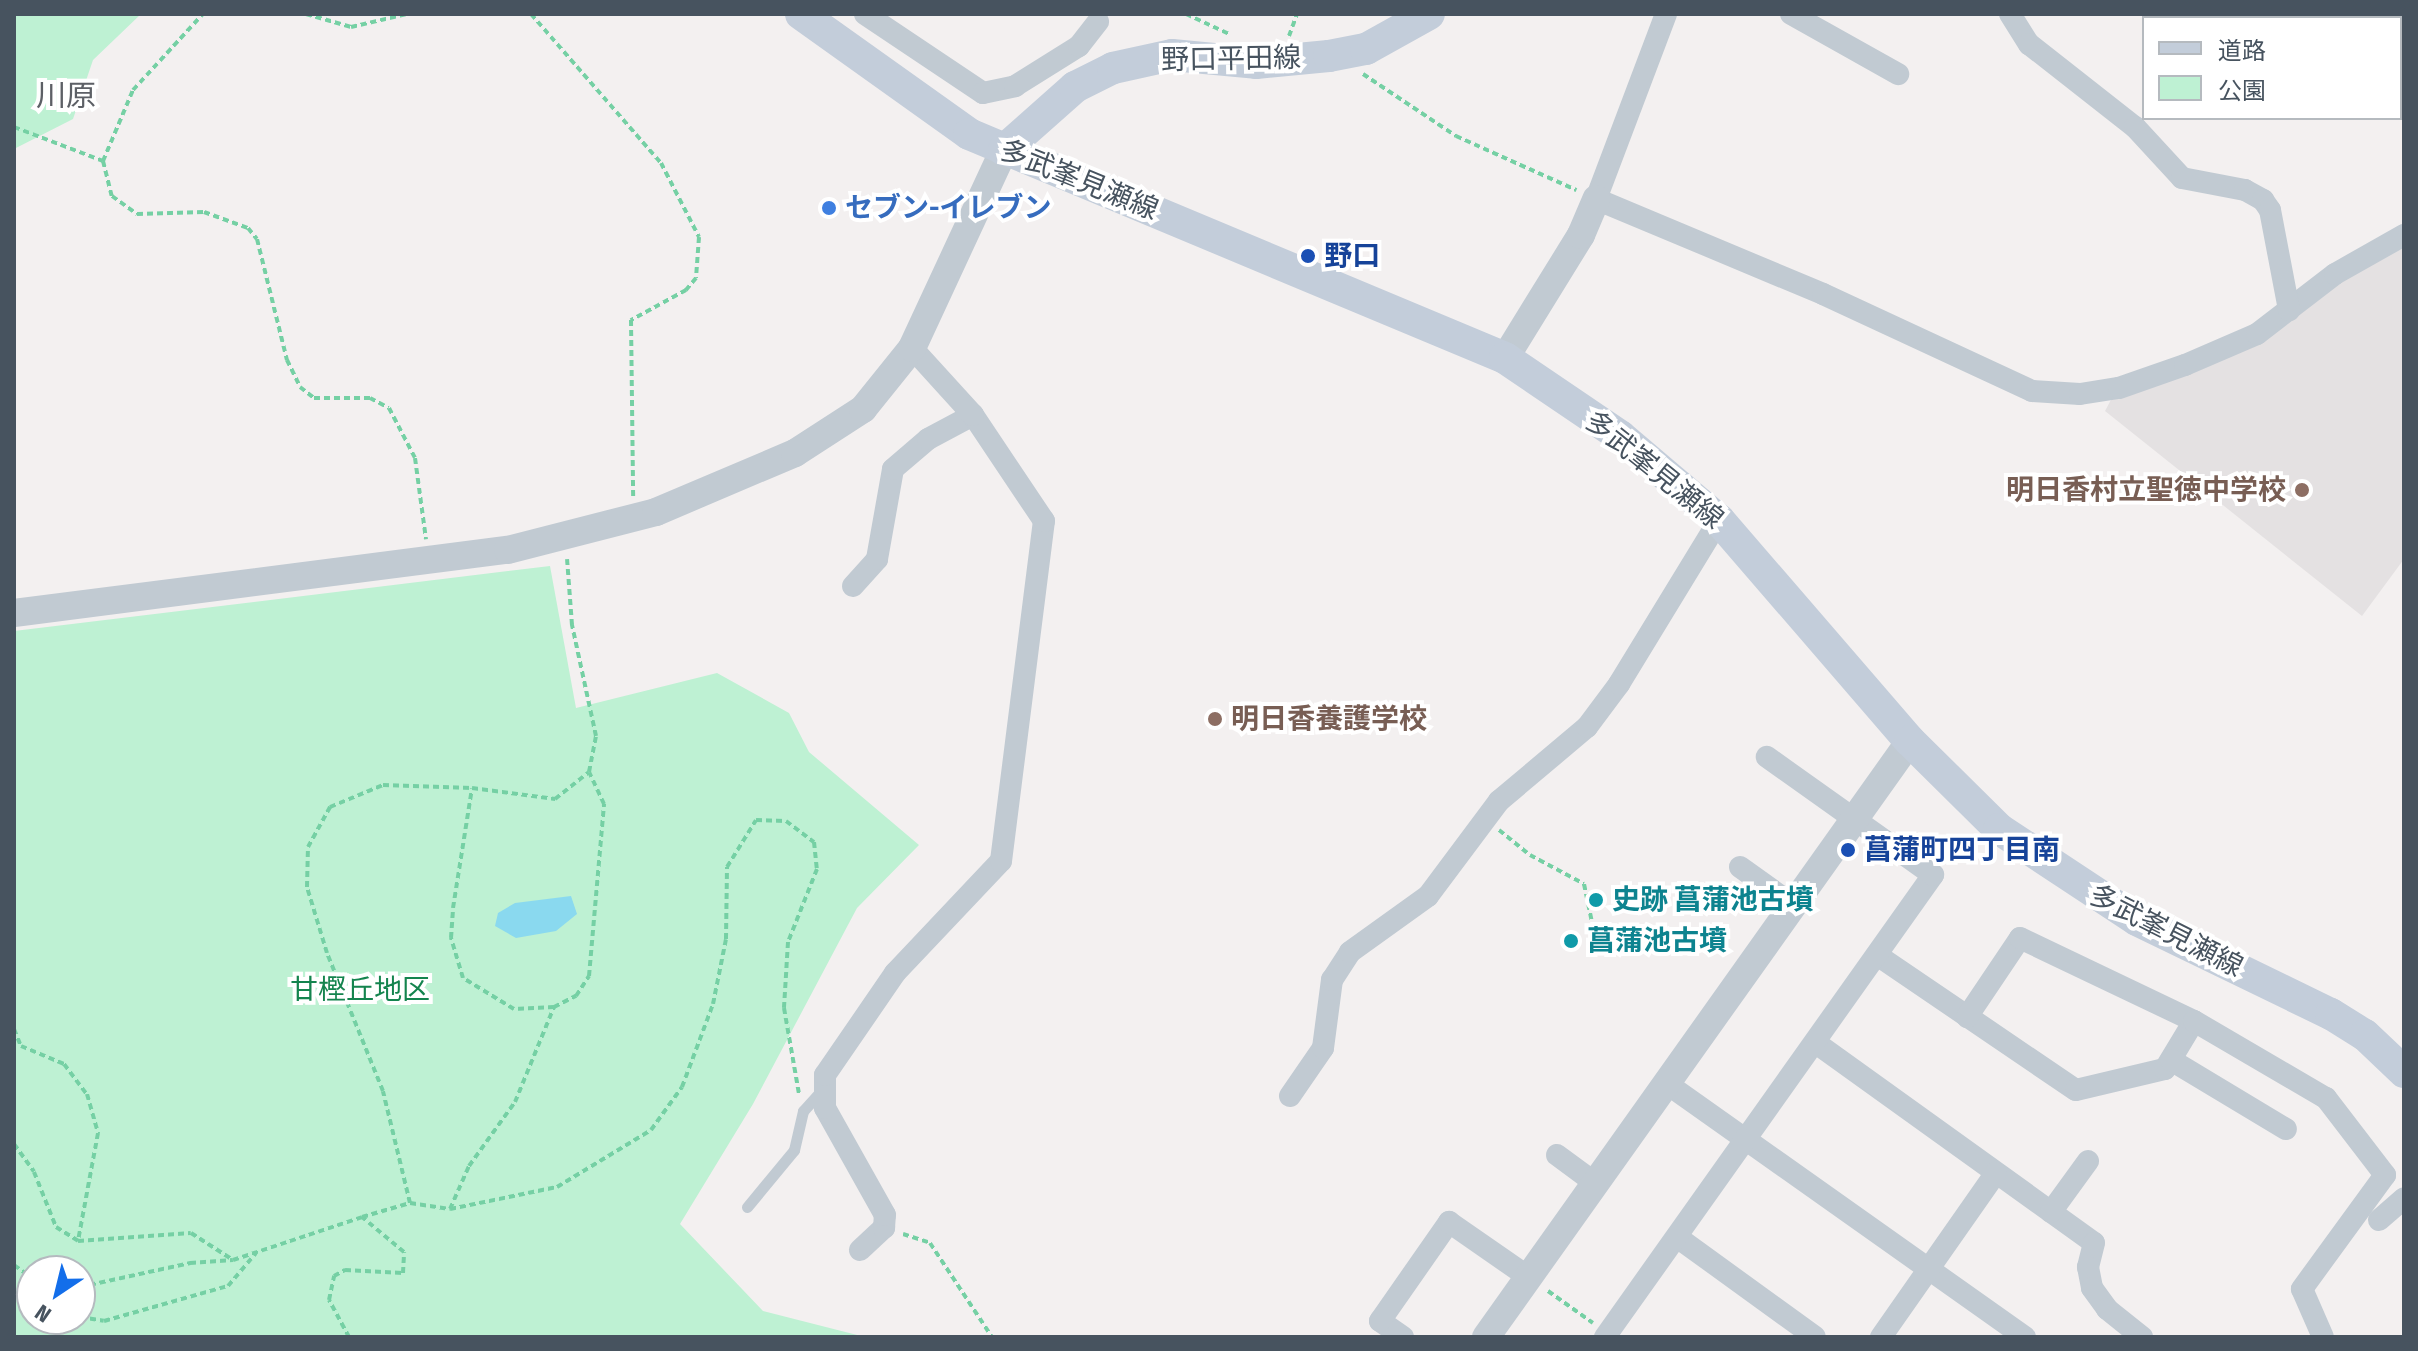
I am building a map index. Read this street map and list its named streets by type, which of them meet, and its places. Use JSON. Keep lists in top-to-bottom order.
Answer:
{
  "streets": {
    "main road": ["野口平田線", "多武峯見瀬線"]
  },
  "crossings": [
    ["野口平田線", "多武峯見瀬線"]
  ],
  "districts": ["川原"],
  "parks": ["甘樫丘地区"],
  "places": [
    "セブン-イレブン",
    "野口",
    "明日香村立聖徳中学校",
    "明日香養護学校",
    "菖蒲町四丁目南",
    "史跡 菖蒲池古墳",
    "菖蒲池古墳"
  ],
  "legend": ["道路", "公園"],
  "north": "bottom left"
}
